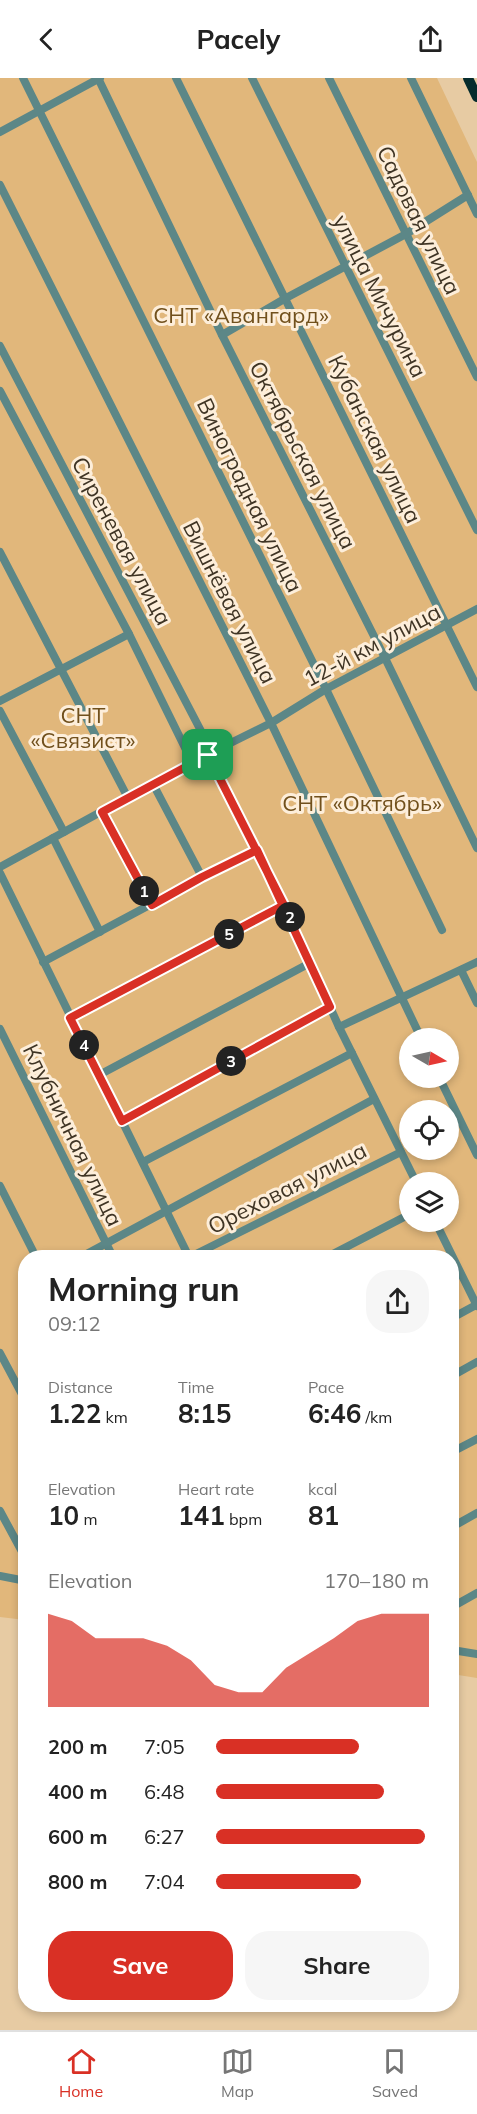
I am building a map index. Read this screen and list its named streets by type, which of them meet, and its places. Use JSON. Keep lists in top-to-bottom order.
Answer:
{
  "streets": {
    "street": [
      "Садовая улица",
      "улица Мичурина",
      "Кубанская улица",
      "Октябрьская улица",
      "Виноградная улица",
      "Сиреневая улица",
      "Вишнёвая улица",
      "12-й км улица",
      "Клубничная улица",
      "Ореховая улица"
    ]
  },
  "crossings": [
    ["Кубанская улица", "12-й км улица"],
    ["Октябрьская улица", "12-й км улица"],
    ["Виноградная улица", "12-й км улица"],
    ["Сиреневая улица", "12-й км улица"],
    ["Вишнёвая улица", "12-й км улица"]
  ],
  "parks": ["СНТ «Авангард»", "СНТ «Связист»", "СНТ «Октябрь»"],
  "north": "right",
  "page": {
    "header": "Pacely",
    "pins": [
      "1",
      "2",
      "5",
      "4",
      "3"
    ],
    "heading": ["Morning run", "09:12"],
    "stats": [
      ["Distance", "1.22 km"],
      ["Time", "8:15"],
      ["Pace", "6:46 /km"],
      ["Elevation", "10 m"],
      ["Heart rate", "141 bpm"],
      ["kcal", "81"]
    ],
    "chart": ["Elevation", "170–180 m"],
    "list": [
      {
        "name": "200 m",
        "note": "7:05"
      },
      {
        "name": "400 m",
        "note": "6:48"
      },
      {
        "name": "600 m",
        "note": "6:27"
      },
      {
        "name": "800 m",
        "note": "7:04"
      }
    ],
    "buttons": ["Save", "Share"],
    "tabs": ["Home", "Map", "Saved"]
  }
}
